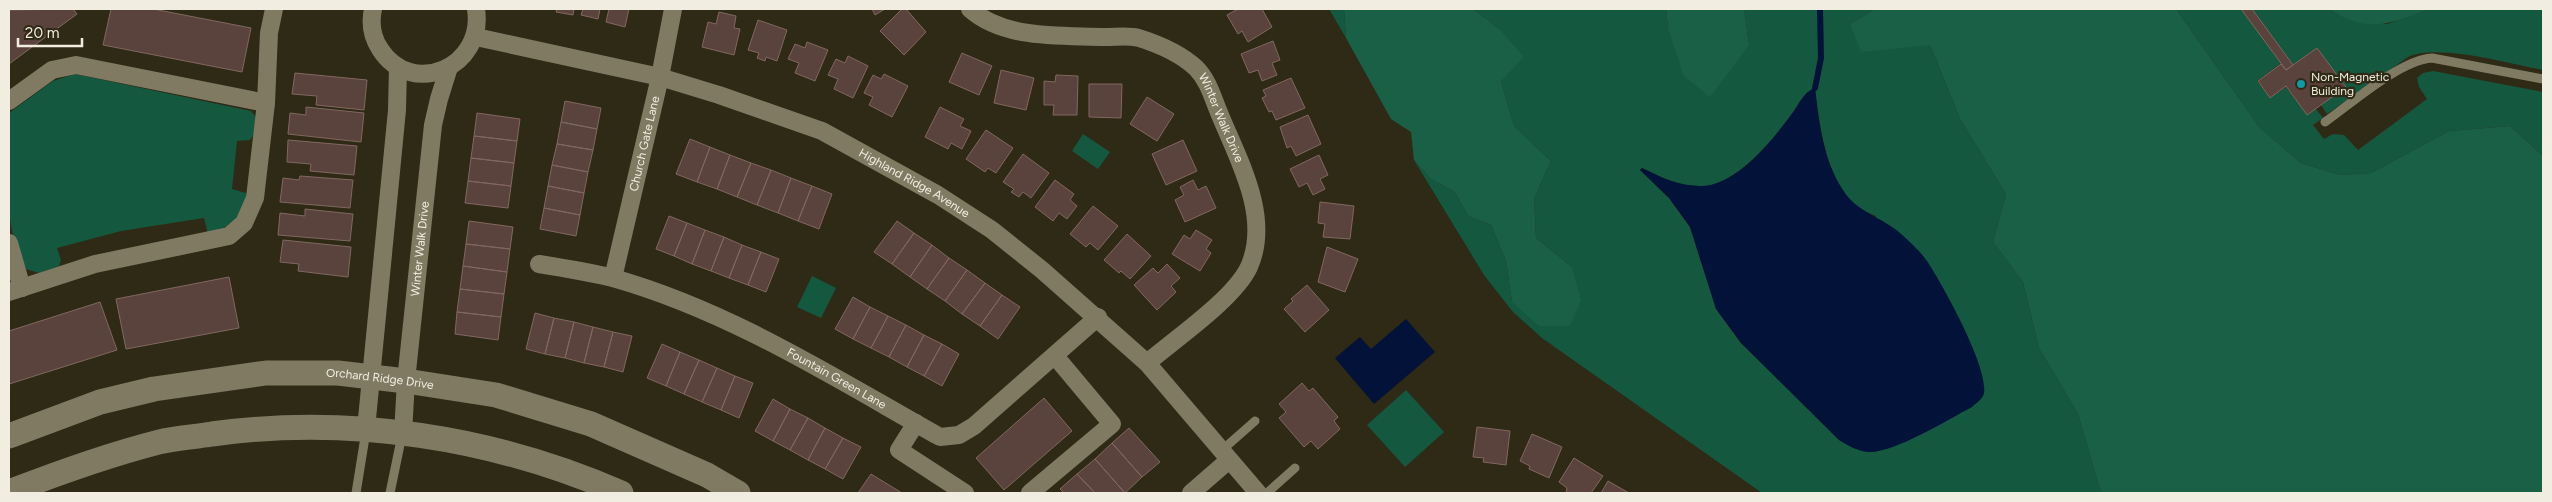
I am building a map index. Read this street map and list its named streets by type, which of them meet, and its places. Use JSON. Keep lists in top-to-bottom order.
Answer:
{
  "streets": {
    "street": [
      "Winter Walk Drive",
      "Church Gate Lane",
      "Highland Ridge Avenue",
      "Fountain Green Lane",
      "Orchard Ridge Drive"
    ]
  },
  "crossings": [
    ["Winter Walk Drive", "Highland Ridge Avenue"],
    ["Winter Walk Drive", "Orchard Ridge Drive"],
    ["Church Gate Lane", "Highland Ridge Avenue"],
    ["Church Gate Lane", "Fountain Green Lane"],
    ["Highland Ridge Avenue", "Fountain Green Lane"]
  ],
  "places": ["Non-Magnetic Building"],
  "scale_bar": "20 m"
}
